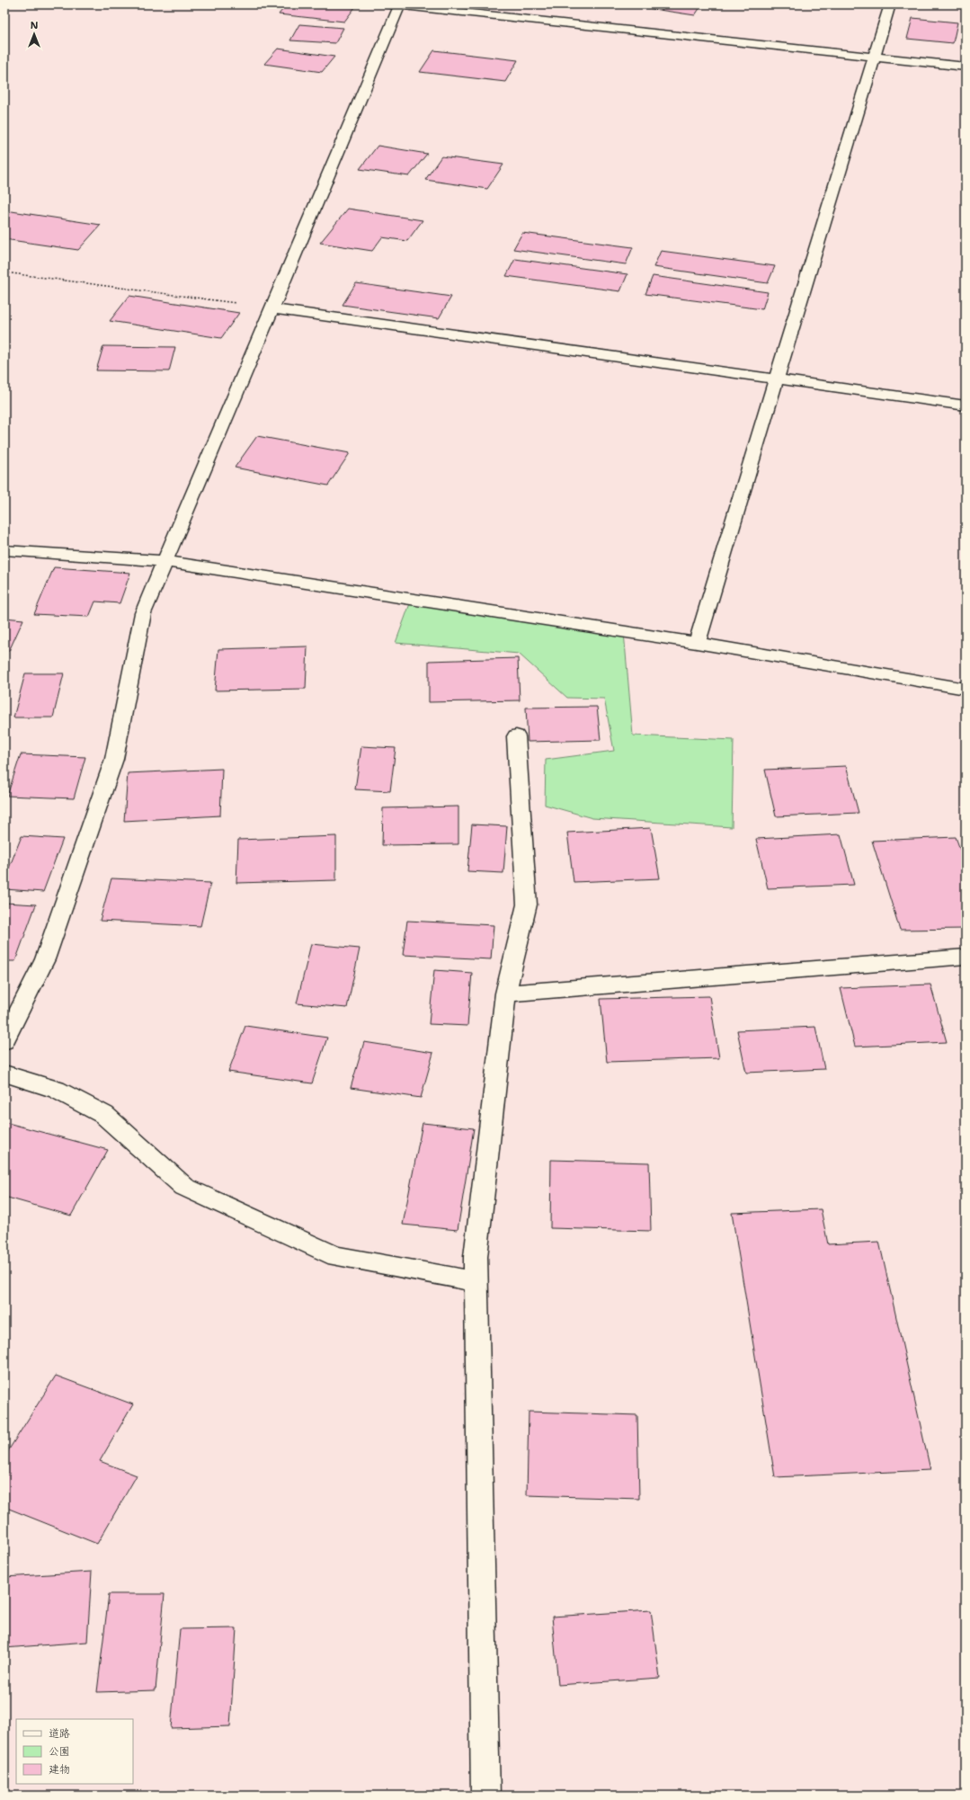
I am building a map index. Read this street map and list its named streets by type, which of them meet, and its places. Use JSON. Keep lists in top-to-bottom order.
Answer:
{
  "legend": ["道路", "公園", "建物"],
  "north": "top"
}
